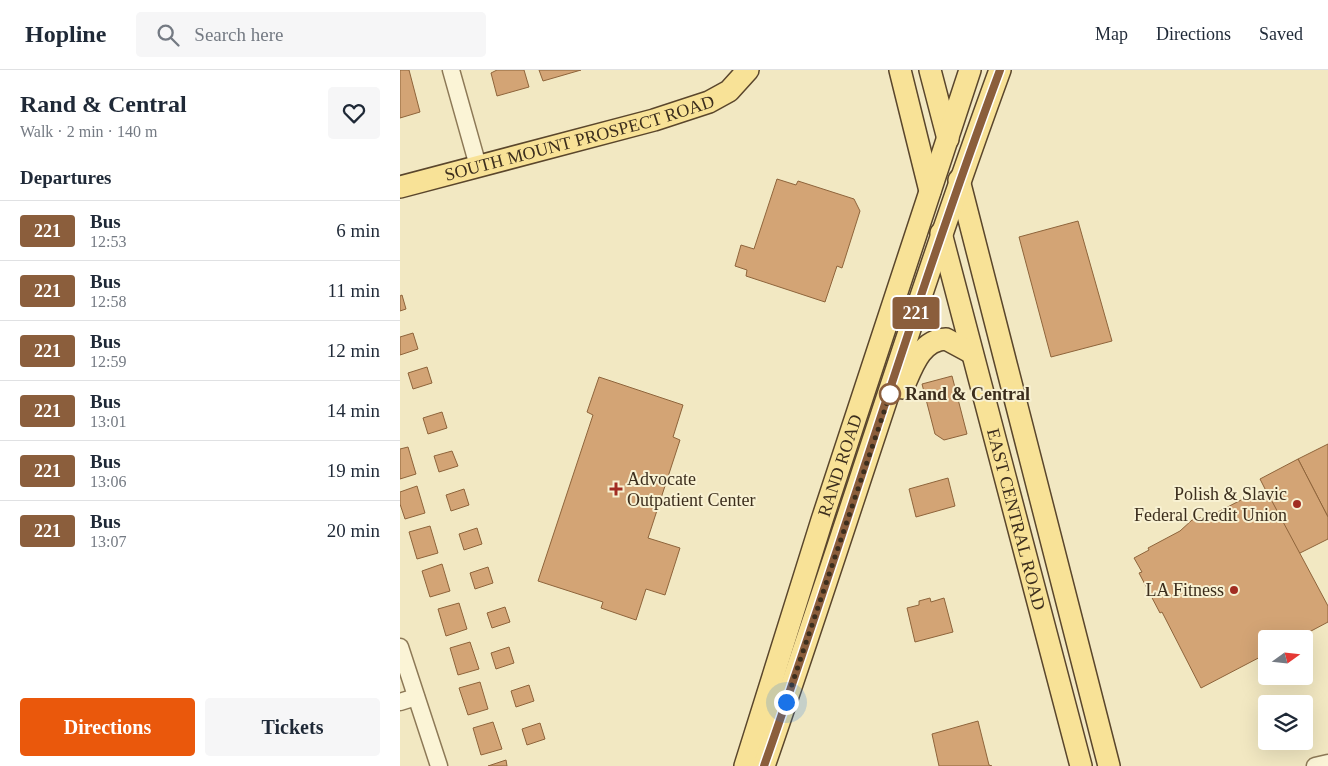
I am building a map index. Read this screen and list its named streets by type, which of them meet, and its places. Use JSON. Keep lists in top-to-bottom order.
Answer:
{
  "streets": {
    "main road": ["SOUTH MOUNT PROSPECT ROAD", "RAND ROAD", "EAST CENTRAL ROAD"]
  },
  "crossings": [
    ["RAND ROAD", "EAST CENTRAL ROAD"]
  ],
  "places": {
    "other": ["Rand & Central", "Polish & Slavic Federal Credit Union", "LA Fitness"],
    "health": ["Advocate Outpatient Center"]
  },
  "lines": ["bus line 221"],
  "north": "right",
  "page": {
    "header": "Hopline",
    "search": "Search here",
    "nav": ["Map", "Directions", "Saved"],
    "heading": [
      ["Rand & Central", "Walk · 2 min · 140 m"],
      "Departures"
    ],
    "on_map": "221",
    "list": [
      {
        "mark": "221",
        "name": "Bus",
        "note": "12:53",
        "value": "6 min"
      },
      {
        "mark": "221",
        "name": "Bus",
        "note": "12:58",
        "value": "11 min"
      },
      {
        "mark": "221",
        "name": "Bus",
        "note": "12:59",
        "value": "12 min"
      },
      {
        "mark": "221",
        "name": "Bus",
        "note": "13:01",
        "value": "14 min"
      },
      {
        "mark": "221",
        "name": "Bus",
        "note": "13:06",
        "value": "19 min"
      },
      {
        "mark": "221",
        "name": "Bus",
        "note": "13:07",
        "value": "20 min"
      }
    ],
    "buttons": ["Directions", "Tickets"]
  }
}
